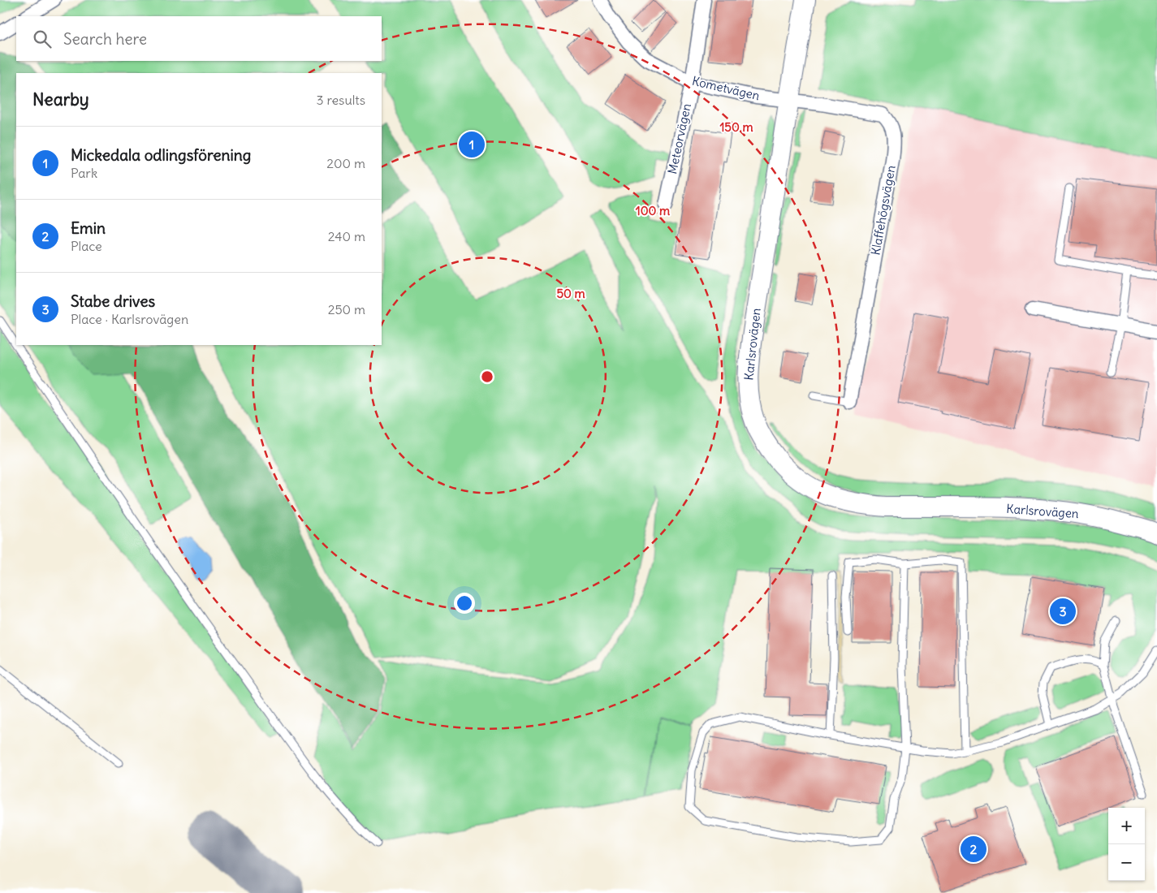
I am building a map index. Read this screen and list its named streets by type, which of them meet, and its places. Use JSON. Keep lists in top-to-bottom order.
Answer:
{
  "streets": {
    "street": [
      "Kometvägen",
      "Meteorvägen",
      "Klaffehögsvägen",
      "Karlsrovägen"
    ]
  },
  "crossings": [
    ["Kometvägen", "Meteorvägen"],
    ["Kometvägen", "Klaffehögsvägen"],
    ["Kometvägen", "Karlsrovägen"],
    ["Klaffehögsvägen", "Karlsrovägen"]
  ],
  "page": {
    "search": "Search here",
    "heading": ["Nearby", "3 results"],
    "list": [
      {
        "mark": "1",
        "name": "Mickedala odlingsförening",
        "note": "Park",
        "value": "200 m"
      },
      {
        "mark": "2",
        "name": "Emin",
        "note": "Place",
        "value": "240 m"
      },
      {
        "mark": "3",
        "name": "Stabe drives",
        "note": "Place · Karlsrovägen",
        "value": "250 m"
      }
    ],
    "pins": ["1", "3", "2"],
    "map_buttons": ["+", "−"]
  },
  "rings": ["150 m", "100 m", "50 m"]
}
